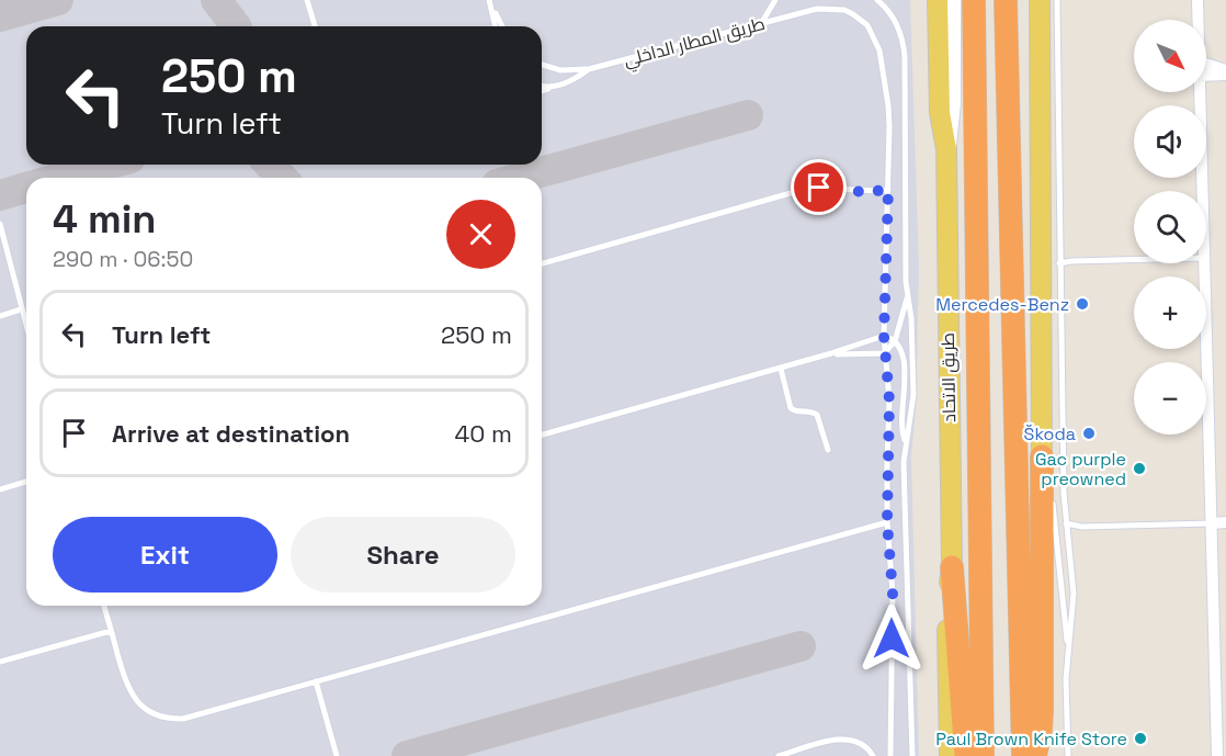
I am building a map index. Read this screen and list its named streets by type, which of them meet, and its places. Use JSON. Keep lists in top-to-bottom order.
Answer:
{
  "streets": {
    "highway": ["طريق الاتحاد"],
    "lane": ["طريق المطار الداخلي"]
  },
  "places": [
    "Mercedes-Benz",
    "Škoda",
    "Gac purple preowned",
    "Paul Brown Knife Store"
  ],
  "north": "bottom right",
  "page": {
    "map_buttons": ["+", "−"],
    "turn": ["250 m", "Turn left"],
    "heading": ["4 min", "290 m · 06:50"],
    "list": [
      {
        "name": "Turn left",
        "value": "250 m"
      },
      {
        "name": "Arrive at destination",
        "value": "40 m"
      }
    ],
    "buttons": ["Exit", "Share"]
  }
}
